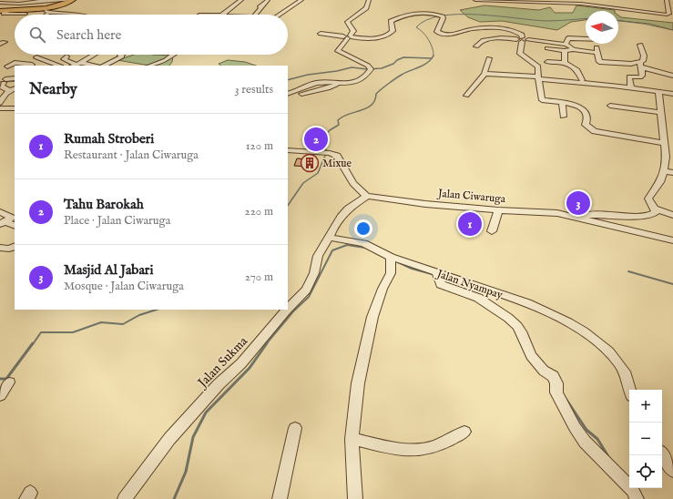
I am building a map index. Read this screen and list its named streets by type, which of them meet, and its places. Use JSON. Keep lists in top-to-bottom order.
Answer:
{
  "streets": {
    "street": ["Jalan Ciwaruga", "Jalan Nyampay", "Jalan Sukma"]
  },
  "crossings": [
    ["Jalan Nyampay", "Jalan Sukma"]
  ],
  "places": {
    "building": ["Mixue"]
  },
  "north": "left",
  "page": {
    "search": "Search here",
    "heading": ["Nearby", "3 results"],
    "list": [
      {
        "mark": "1",
        "name": "Rumah Stroberi",
        "note": "Restaurant · Jalan Ciwaruga",
        "value": "120 m"
      },
      {
        "mark": "2",
        "name": "Tahu Barokah",
        "note": "Place · Jalan Ciwaruga",
        "value": "220 m"
      },
      {
        "mark": "3",
        "name": "Masjid Al Jabari",
        "note": "Mosque · Jalan Ciwaruga",
        "value": "270 m"
      }
    ],
    "pins": ["2", "3", "1"],
    "map_buttons": ["+", "−"]
  }
}
